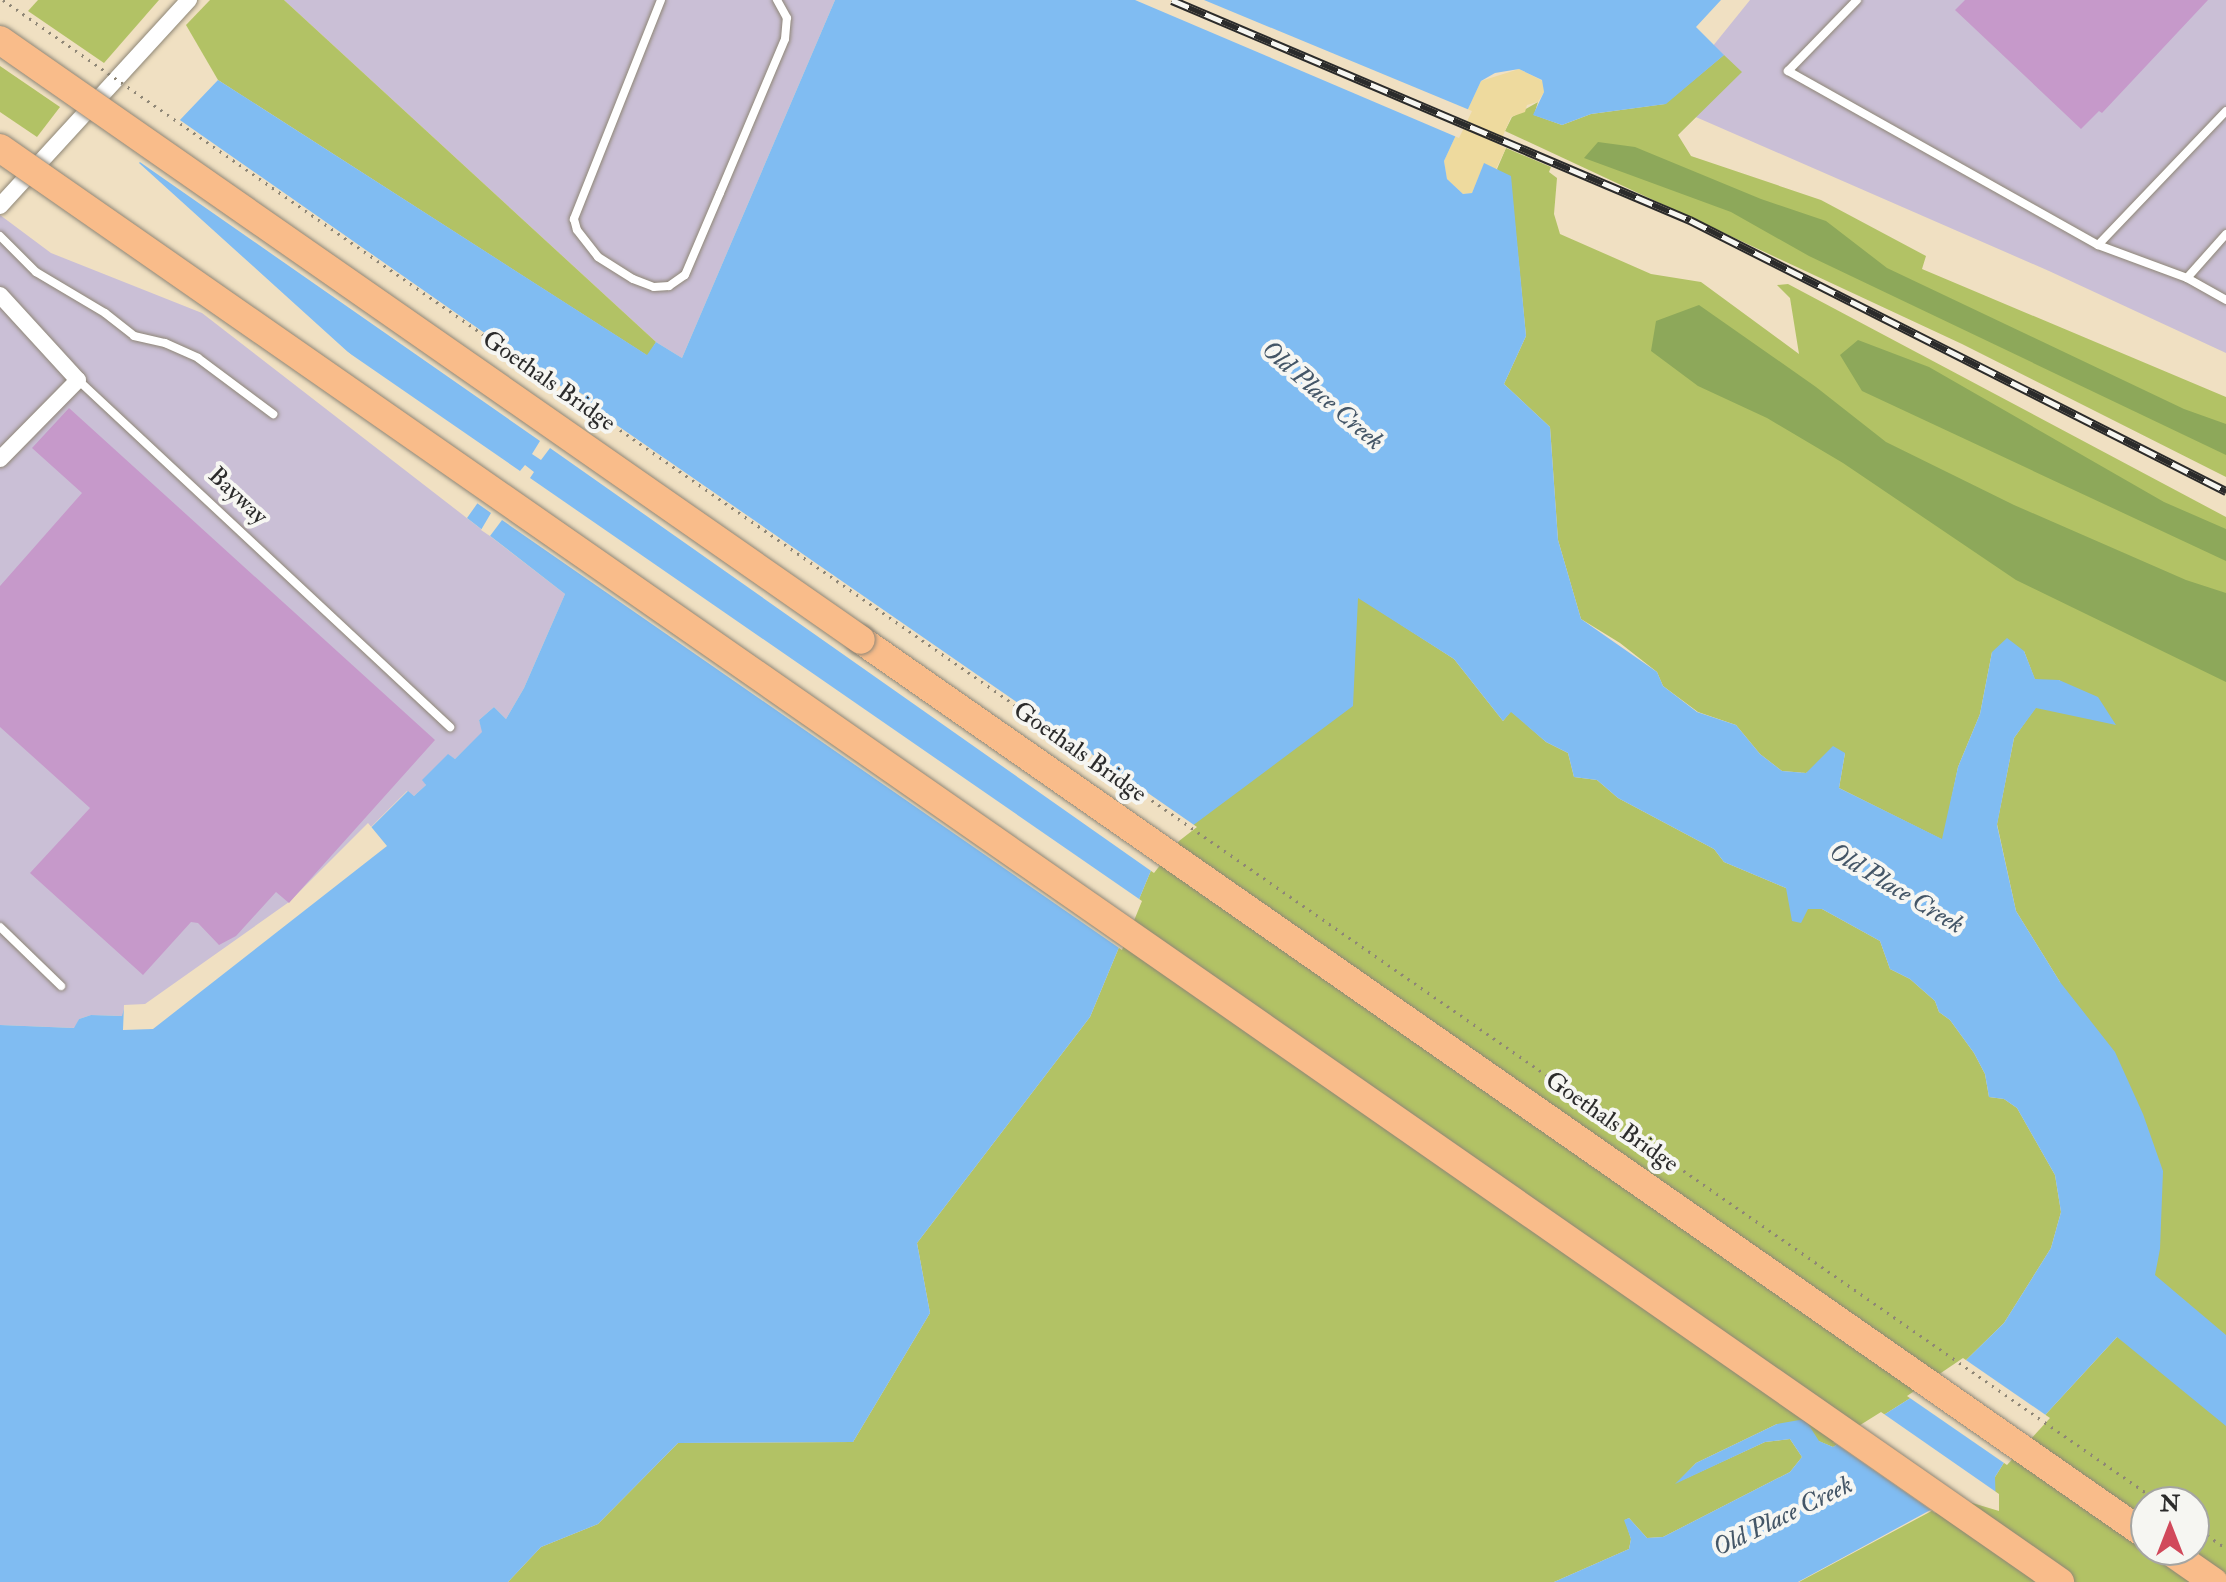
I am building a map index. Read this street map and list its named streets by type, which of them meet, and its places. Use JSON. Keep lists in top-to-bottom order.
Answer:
{
  "streets": {
    "highway": ["Goethals Bridge"],
    "street": ["Bayway"]
  },
  "water": ["Old Place Creek"],
  "north": "top"
}
